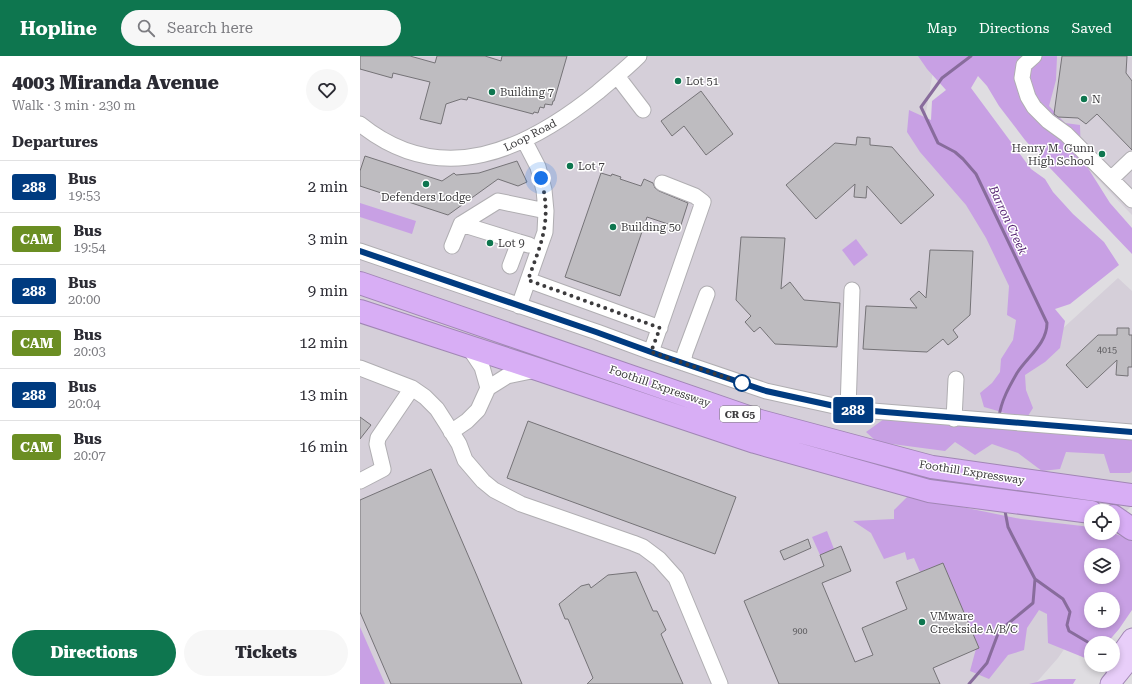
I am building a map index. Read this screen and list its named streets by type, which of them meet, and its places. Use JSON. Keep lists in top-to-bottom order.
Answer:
{
  "streets": {
    "highway": ["Foothill Expressway", "CR G5"],
    "street": ["Loop Road"]
  },
  "water": ["Barron Creek"],
  "places": [
    "Lot 51",
    "Building 7",
    "N",
    "Henry M. Gunn High School",
    "Lot 7",
    "Defenders Lodge",
    "Building 50",
    "Lot 9",
    "VMware Creekside A/B/C"
  ],
  "lines": ["bus line 288"],
  "house_numbers": ["4015", "900"],
  "page": {
    "header": "Hopline",
    "search": "Search here",
    "nav": ["Map", "Directions", "Saved"],
    "heading": [
      ["4003 Miranda Avenue", "Walk · 3 min · 230 m"],
      "Departures"
    ],
    "on_map": "288",
    "list": [
      {
        "mark": "288",
        "name": "Bus",
        "note": "19:53",
        "value": "2 min"
      },
      {
        "mark": "CAM",
        "name": "Bus",
        "note": "19:54",
        "value": "3 min"
      },
      {
        "mark": "288",
        "name": "Bus",
        "note": "20:00",
        "value": "9 min"
      },
      {
        "mark": "CAM",
        "name": "Bus",
        "note": "20:03",
        "value": "12 min"
      },
      {
        "mark": "288",
        "name": "Bus",
        "note": "20:04",
        "value": "13 min"
      },
      {
        "mark": "CAM",
        "name": "Bus",
        "note": "20:07",
        "value": "16 min"
      }
    ],
    "map_buttons": ["+", "−"],
    "buttons": ["Directions", "Tickets"]
  }
}
